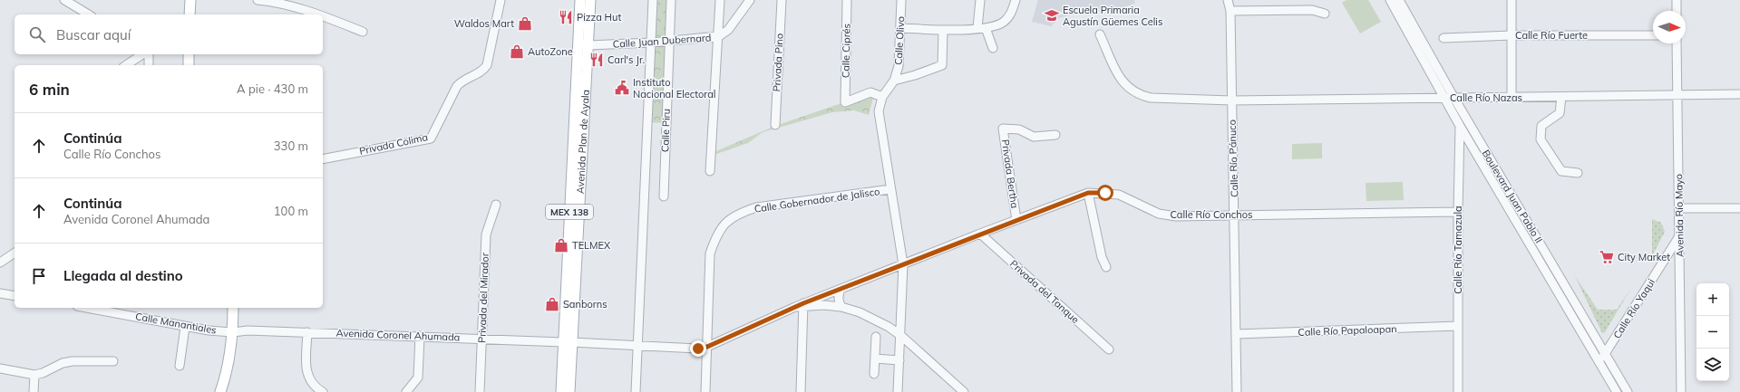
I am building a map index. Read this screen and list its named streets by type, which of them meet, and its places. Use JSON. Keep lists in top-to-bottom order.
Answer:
{
  "streets": {
    "main road": ["Avenida Plan de Ayala", "MEX 138"],
    "street": [
      "Calle Río Fuerte",
      "Calle Juan Dubernard",
      "Calle Olivo",
      "Calle Ciprés",
      "Privada Pino",
      "Calle Río Nazas",
      "Calle Piru",
      "Privada Colima",
      "Calle Río Pánuco",
      "Privada Bertha",
      "Boulevard Juan Pablo II",
      "Calle Gobernador de Jalisco",
      "Calle Río Conchos",
      "Avenida Río Mayo",
      "Calle Río Tamazula",
      "Privada del Tanque",
      "Privada del Mirador",
      "Calle Río Yaqui",
      "Calle Manantiales",
      "Calle Río Papaloapan",
      "Avenida Coronel Ahumada"
    ]
  },
  "crossings": [
    ["Calle Juan Dubernard", "Calle Piru"],
    ["Calle Juan Dubernard", "Avenida Plan de Ayala"],
    ["Calle Río Nazas", "Calle Río Pánuco"],
    ["Calle Río Nazas", "Boulevard Juan Pablo II"],
    ["Calle Río Nazas", "Avenida Río Mayo"],
    ["Avenida Plan de Ayala", "Avenida Coronel Ahumada"],
    ["Calle Río Pánuco", "Calle Río Conchos"],
    ["Calle Río Pánuco", "Calle Río Papaloapan"],
    ["Privada Bertha", "Calle Río Conchos"],
    ["Boulevard Juan Pablo II", "Calle Río Tamazula"],
    ["Boulevard Juan Pablo II", "Calle Río Yaqui"],
    ["Calle Gobernador de Jalisco", "Avenida Coronel Ahumada"],
    ["Calle Río Conchos", "Calle Río Tamazula"],
    ["Calle Río Conchos", "Privada del Tanque"],
    ["Calle Río Conchos", "Avenida Coronel Ahumada"],
    ["Avenida Río Mayo", "Calle Río Yaqui"],
    ["Calle Río Tamazula", "Calle Río Papaloapan"],
    ["Privada del Mirador", "Avenida Coronel Ahumada"],
    ["Calle Manantiales", "Avenida Coronel Ahumada"]
  ],
  "places": {
    "school or university": ["Escuela Primaria Agustín Güemes Celis"],
    "restaurant": ["Pizza Hut", "Carl's Jr."],
    "shop": [
      "Waldos Mart",
      "AutoZone",
      "TELMEX",
      "Sanborns"
    ],
    "public building": ["Instituto Nacional Electoral"],
    "supermarket": ["City Market"]
  },
  "north": "right",
  "page": {
    "search": "Buscar aquí",
    "heading": ["6 min", "A pie · 430 m"],
    "list": [
      ["Continúa", "Calle Río Conchos", "330 m"],
      ["Continúa", "Avenida Coronel Ahumada", "100 m"],
      "Llegada al destino"
    ],
    "map_buttons": ["+", "−"]
  }
}
